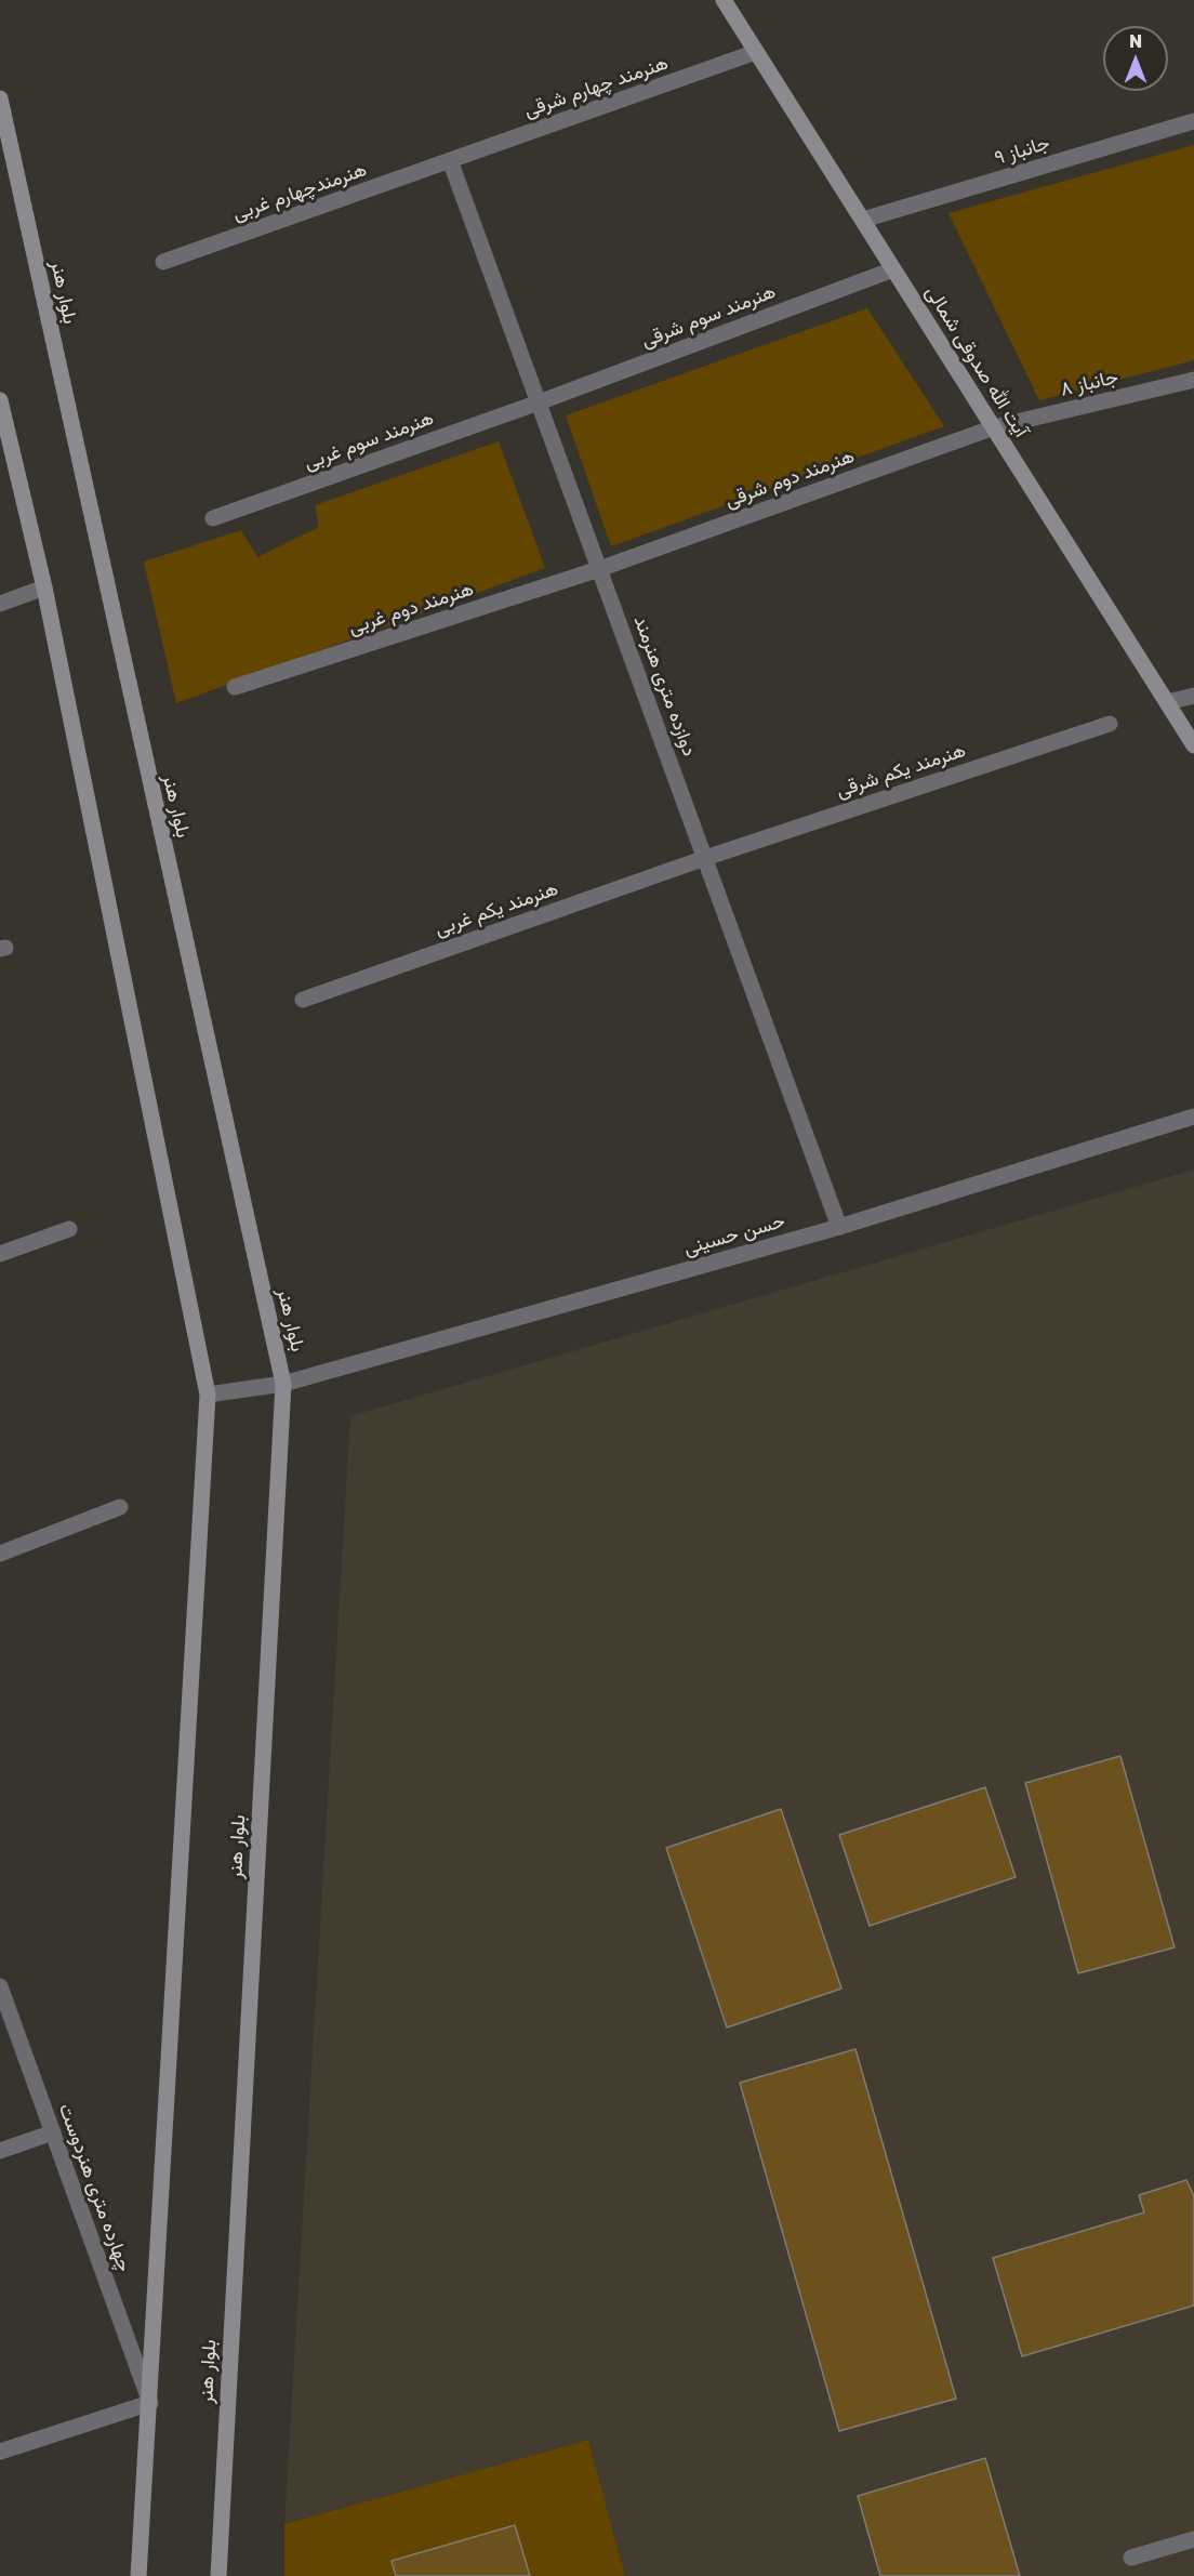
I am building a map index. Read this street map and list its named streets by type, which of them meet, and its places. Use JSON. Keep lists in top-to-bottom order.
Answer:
{
  "streets": {
    "main road": ["بلوار هنر", "آیت الله صدوقی شمالی"],
    "street": [
      "هنرمند چهارم شرقی",
      "جانباز ۹",
      "هنرمندچهارم غربی",
      "هنرمند سوم شرقی",
      "جانباز ۸",
      "هنرمند سوم غربی",
      "هنرمند دوم شرقی",
      "هنرمند دوم غربی",
      "دوازده متری هنرمند",
      "هنرمند یکم شرقی",
      "هنرمند یکم غربی",
      "حسن حسینی",
      "چهارده متری هنردوست"
    ]
  },
  "crossings": [
    ["هنرمند چهارم شرقی", "هنرمندچهارم غربی"],
    ["هنرمند چهارم شرقی", "آیت الله صدوقی شمالی"],
    ["هنرمند چهارم شرقی", "دوازده متری هنرمند"],
    ["جانباز ۹", "آیت الله صدوقی شمالی"],
    ["هنرمندچهارم غربی", "دوازده متری هنرمند"],
    ["بلوار هنر", "حسن حسینی"],
    ["هنرمند سوم شرقی", "آیت الله صدوقی شمالی"],
    ["هنرمند سوم شرقی", "هنرمند سوم غربی"],
    ["هنرمند سوم شرقی", "دوازده متری هنرمند"],
    ["آیت الله صدوقی شمالی", "جانباز ۸"],
    ["آیت الله صدوقی شمالی", "هنرمند دوم شرقی"],
    ["جانباز ۸", "هنرمند دوم شرقی"],
    ["هنرمند سوم غربی", "دوازده متری هنرمند"],
    ["هنرمند دوم شرقی", "هنرمند دوم غربی"],
    ["هنرمند دوم شرقی", "دوازده متری هنرمند"],
    ["هنرمند دوم غربی", "دوازده متری هنرمند"],
    ["دوازده متری هنرمند", "هنرمند یکم شرقی"],
    ["دوازده متری هنرمند", "هنرمند یکم غربی"],
    ["دوازده متری هنرمند", "حسن حسینی"],
    ["هنرمند یکم شرقی", "هنرمند یکم غربی"]
  ],
  "north": "top"
}
